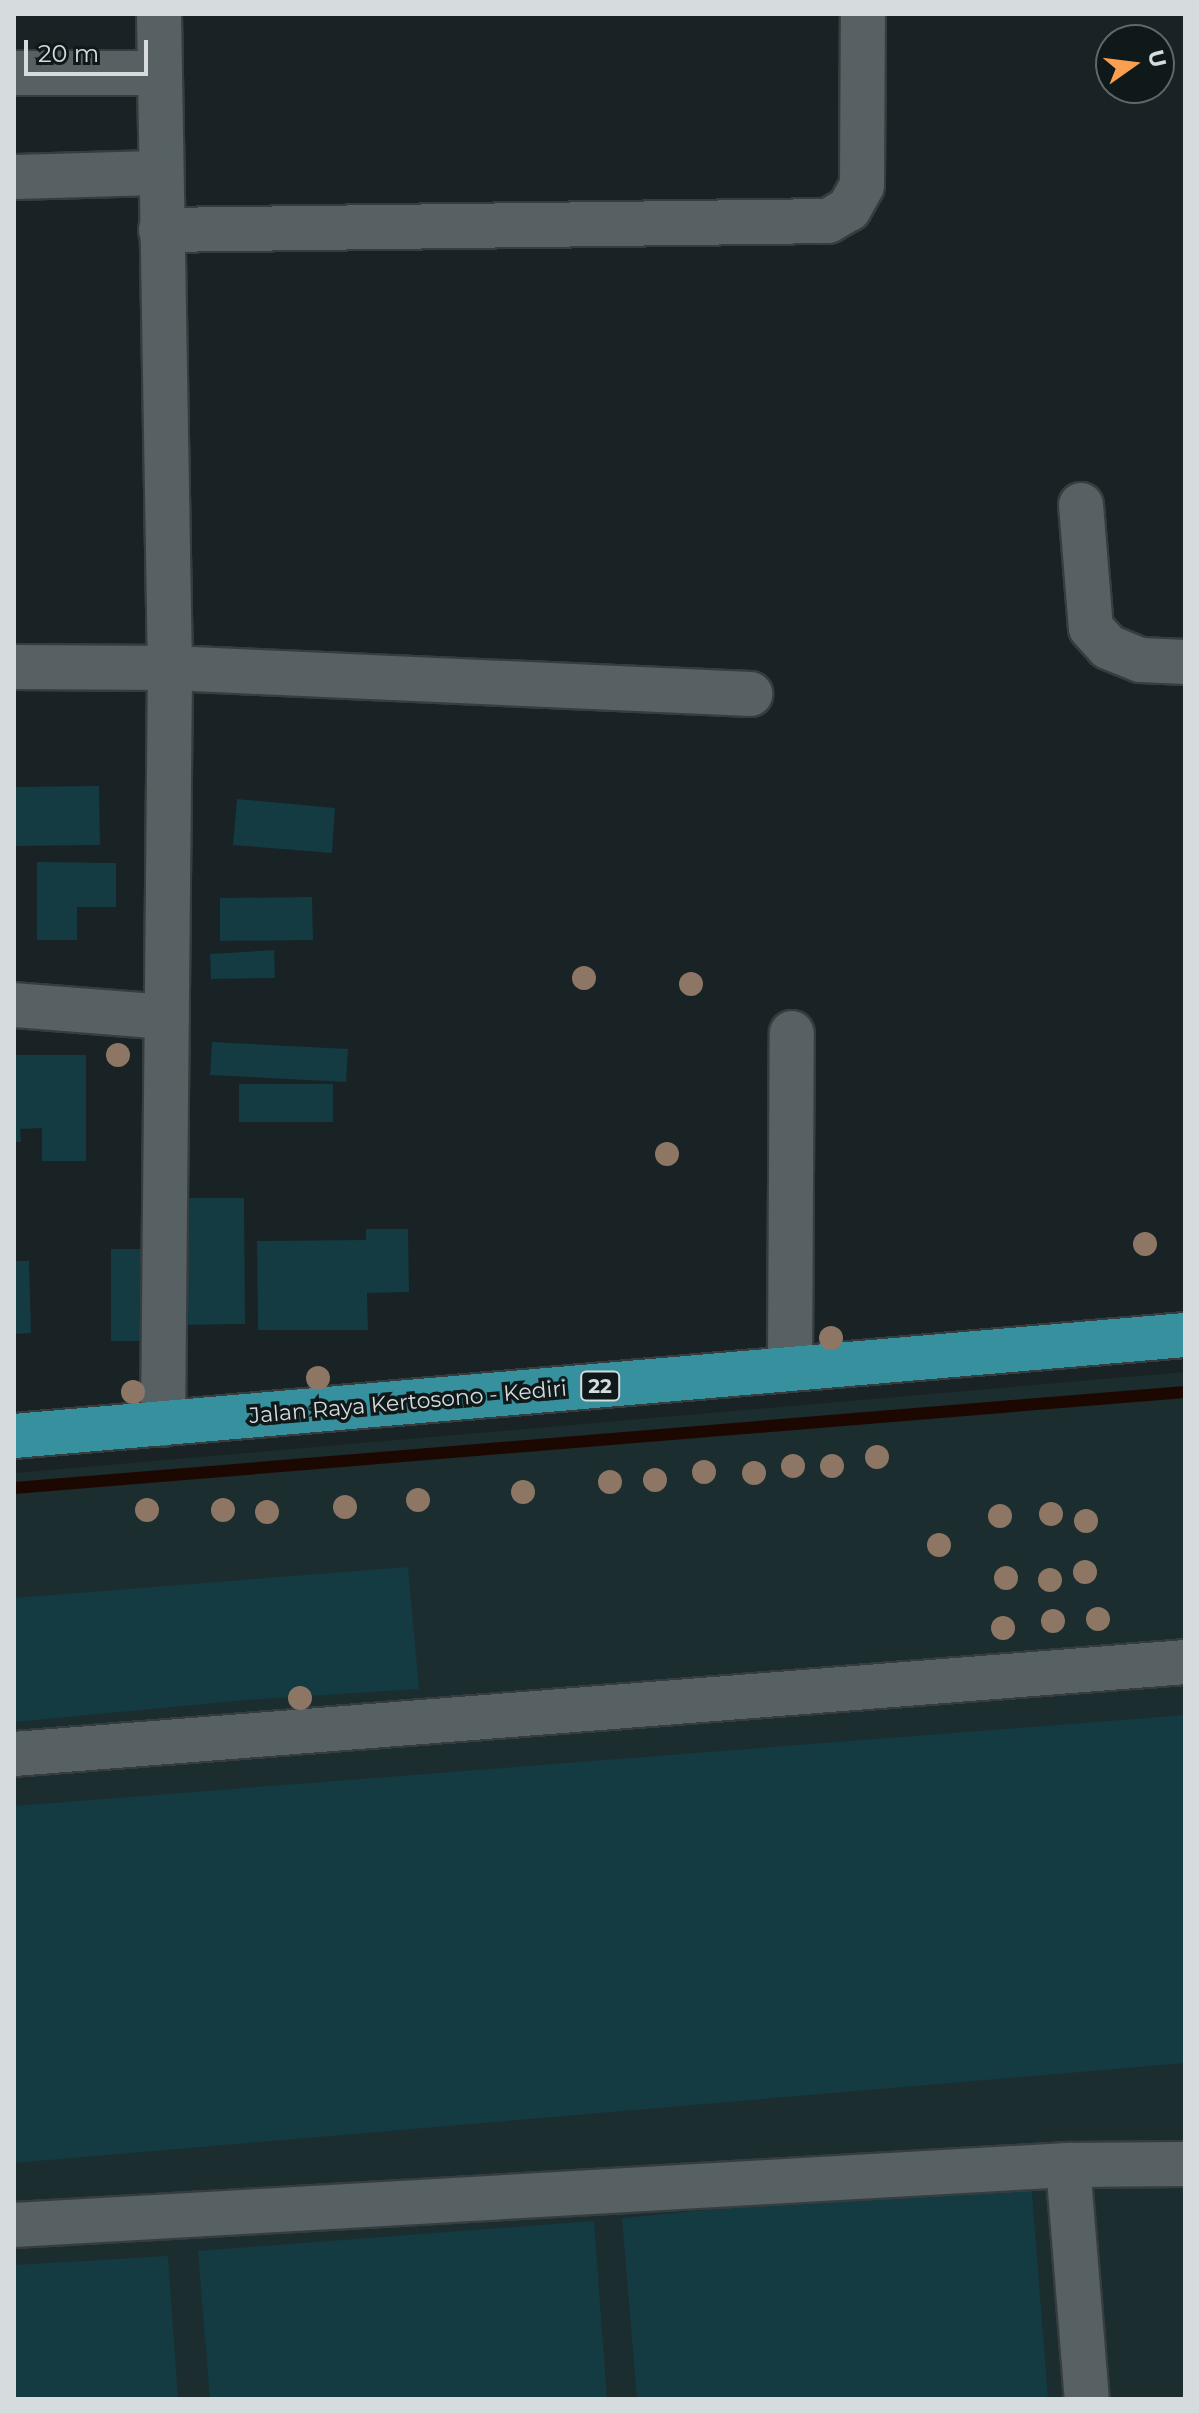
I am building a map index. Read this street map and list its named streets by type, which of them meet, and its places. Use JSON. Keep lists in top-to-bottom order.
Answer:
{
  "streets": {
    "highway": ["22", "Jalan Raya Kertosono - Kediri"]
  },
  "scale_bar": "20 m",
  "north": "right"
}
